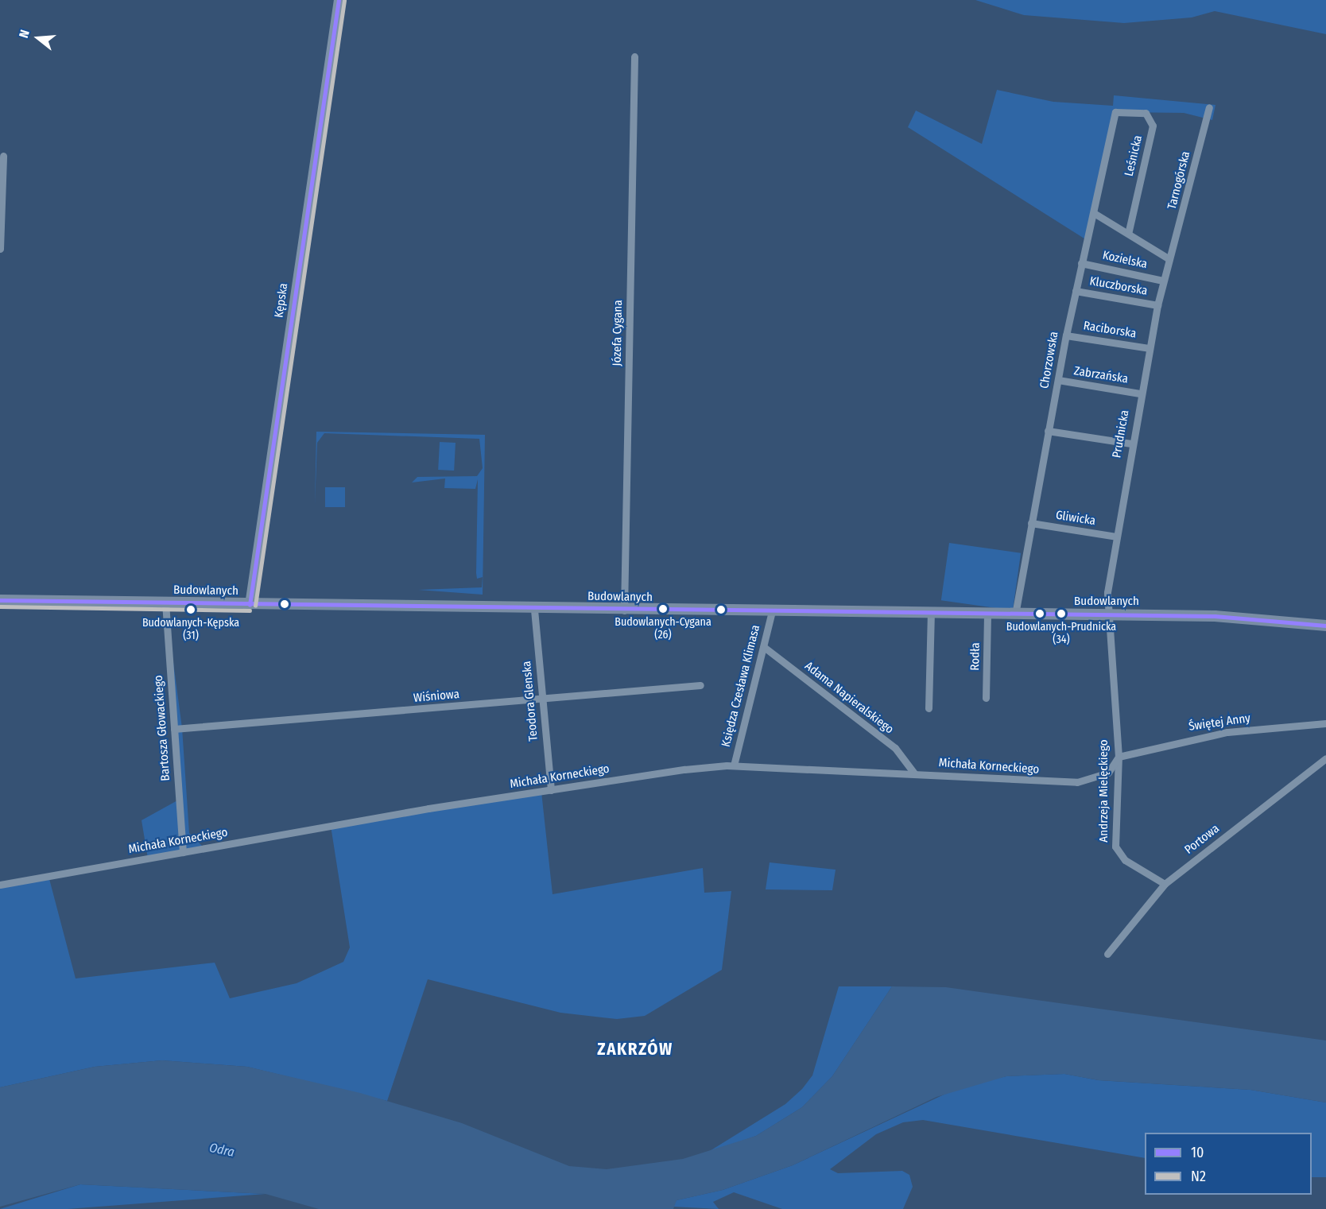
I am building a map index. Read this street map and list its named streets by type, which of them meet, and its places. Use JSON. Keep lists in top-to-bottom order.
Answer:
{
  "streets": {
    "main road": ["Budowlanych"],
    "street": [
      "Leśnicka",
      "Tarnogórska",
      "Kozielska",
      "Kluczborska",
      "Kępska",
      "Raciborska",
      "Józefa Cygana",
      "Chorzowska",
      "Zabrzańska",
      "Prudnicka",
      "Gliwicka",
      "Rodła",
      "Księdza Czesława Klimasa",
      "Wiśniowa",
      "Adama Napieralskiego",
      "Teodora Glenska",
      "Świętej Anny",
      "Bartosza Głowackiego",
      "Michała Korneckiego",
      "Andrzeja Mielęckiego",
      "Portowa"
    ]
  },
  "crossings": [
    ["Leśnicka", "Chorzowska"],
    ["Tarnogórska", "Prudnicka"],
    ["Kozielska", "Chorzowska"],
    ["Kozielska", "Prudnicka"],
    ["Kluczborska", "Chorzowska"],
    ["Kluczborska", "Prudnicka"],
    ["Kępska", "Budowlanych"],
    ["Raciborska", "Chorzowska"],
    ["Raciborska", "Prudnicka"],
    ["Józefa Cygana", "Budowlanych"],
    ["Chorzowska", "Zabrzańska"],
    ["Chorzowska", "Gliwicka"],
    ["Chorzowska", "Budowlanych"],
    ["Zabrzańska", "Prudnicka"],
    ["Prudnicka", "Gliwicka"],
    ["Prudnicka", "Budowlanych"],
    ["Prudnicka", "Andrzeja Mielęckiego"],
    ["Budowlanych", "Rodła"],
    ["Budowlanych", "Księdza Czesława Klimasa"],
    ["Budowlanych", "Teodora Glenska"],
    ["Budowlanych", "Bartosza Głowackiego"],
    ["Budowlanych", "Andrzeja Mielęckiego"],
    ["Księdza Czesława Klimasa", "Adama Napieralskiego"],
    ["Księdza Czesława Klimasa", "Michała Korneckiego"],
    ["Wiśniowa", "Teodora Glenska"],
    ["Wiśniowa", "Bartosza Głowackiego"],
    ["Adama Napieralskiego", "Michała Korneckiego"],
    ["Teodora Glenska", "Michała Korneckiego"],
    ["Świętej Anny", "Michała Korneckiego"],
    ["Świętej Anny", "Andrzeja Mielęckiego"],
    ["Bartosza Głowackiego", "Michała Korneckiego"],
    ["Michała Korneckiego", "Andrzeja Mielęckiego"],
    ["Andrzeja Mielęckiego", "Portowa"]
  ],
  "districts": ["ZAKRZÓW"],
  "water": ["Odra"],
  "places": ["Budowlanych-Cygana (26)", "Budowlanych-Kępska (31)", "Budowlanych-Prudnicka (34)"],
  "lines": ["transit line 10", "transit line N2"],
  "legend": ["10", "N2"],
  "north": "left"
}
